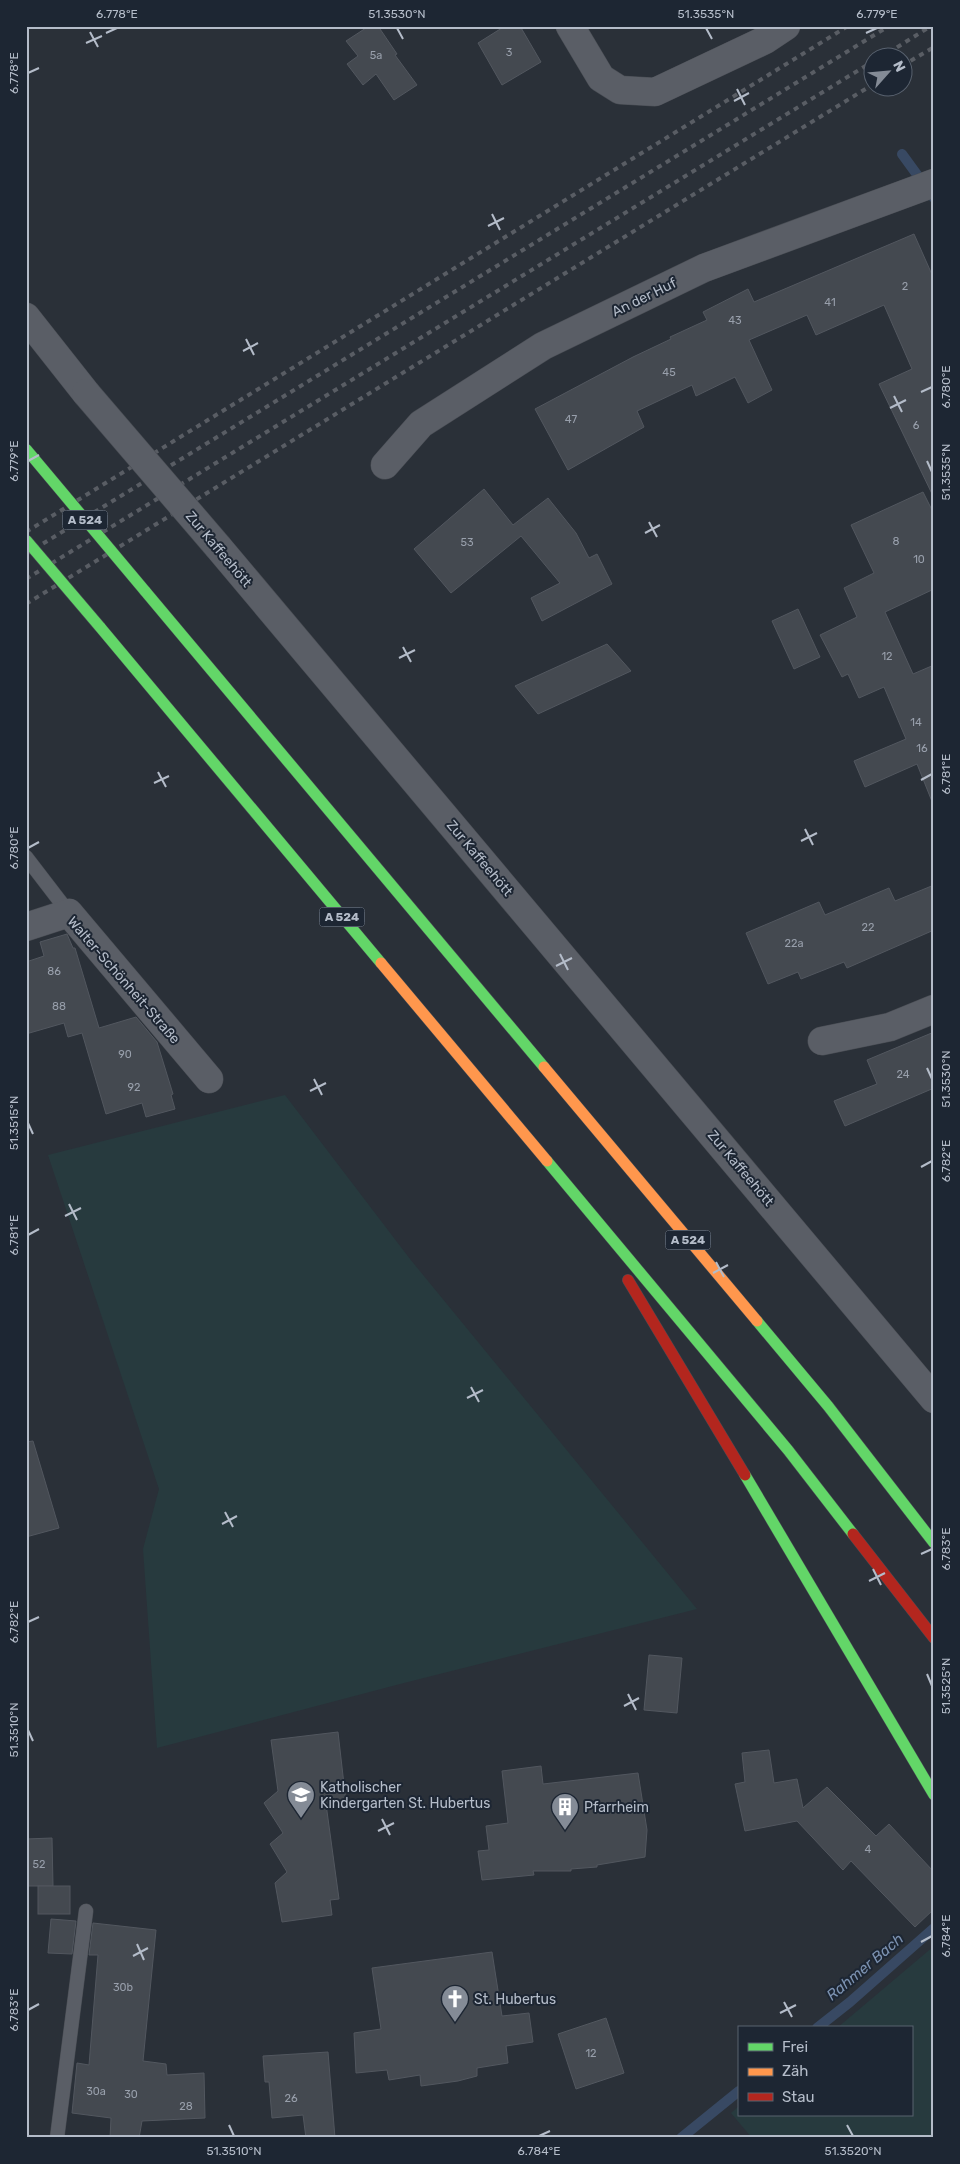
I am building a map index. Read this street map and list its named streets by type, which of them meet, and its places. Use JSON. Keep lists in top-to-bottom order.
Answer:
{
  "streets": {
    "highway": ["A 524"],
    "street": ["An der Huf", "Zur Kaffeehött", "Walter-Schönheit-Straße"]
  },
  "water": ["Rahmer Bach"],
  "places": {
    "school or university": ["Katholischer Kindergarten St. Hubertus"],
    "building": ["Pfarrheim"],
    "church": ["St. Hubertus"]
  },
  "house_numbers": [
    "3",
    "5a",
    "2",
    "41",
    "43",
    "45",
    "47",
    "6",
    "8",
    "53",
    "10",
    "12",
    "14",
    "16",
    "22",
    "22a",
    "86",
    "88",
    "90",
    "24",
    "92",
    "4",
    "52",
    "30b",
    "12",
    "30a",
    "30",
    "26",
    "28"
  ],
  "legend": ["Frei", "Zäh", "Stau"],
  "north": "top right",
  "coordinates": [
    "6.778°E",
    "51.3530°N",
    "51.3535°N",
    "6.779°E",
    "6.780°E",
    "6.781°E",
    "51.3515°N",
    "6.782°E",
    "6.783°E",
    "51.3525°N",
    "51.3510°N",
    "6.784°E",
    "51.3520°N"
  ]
}
